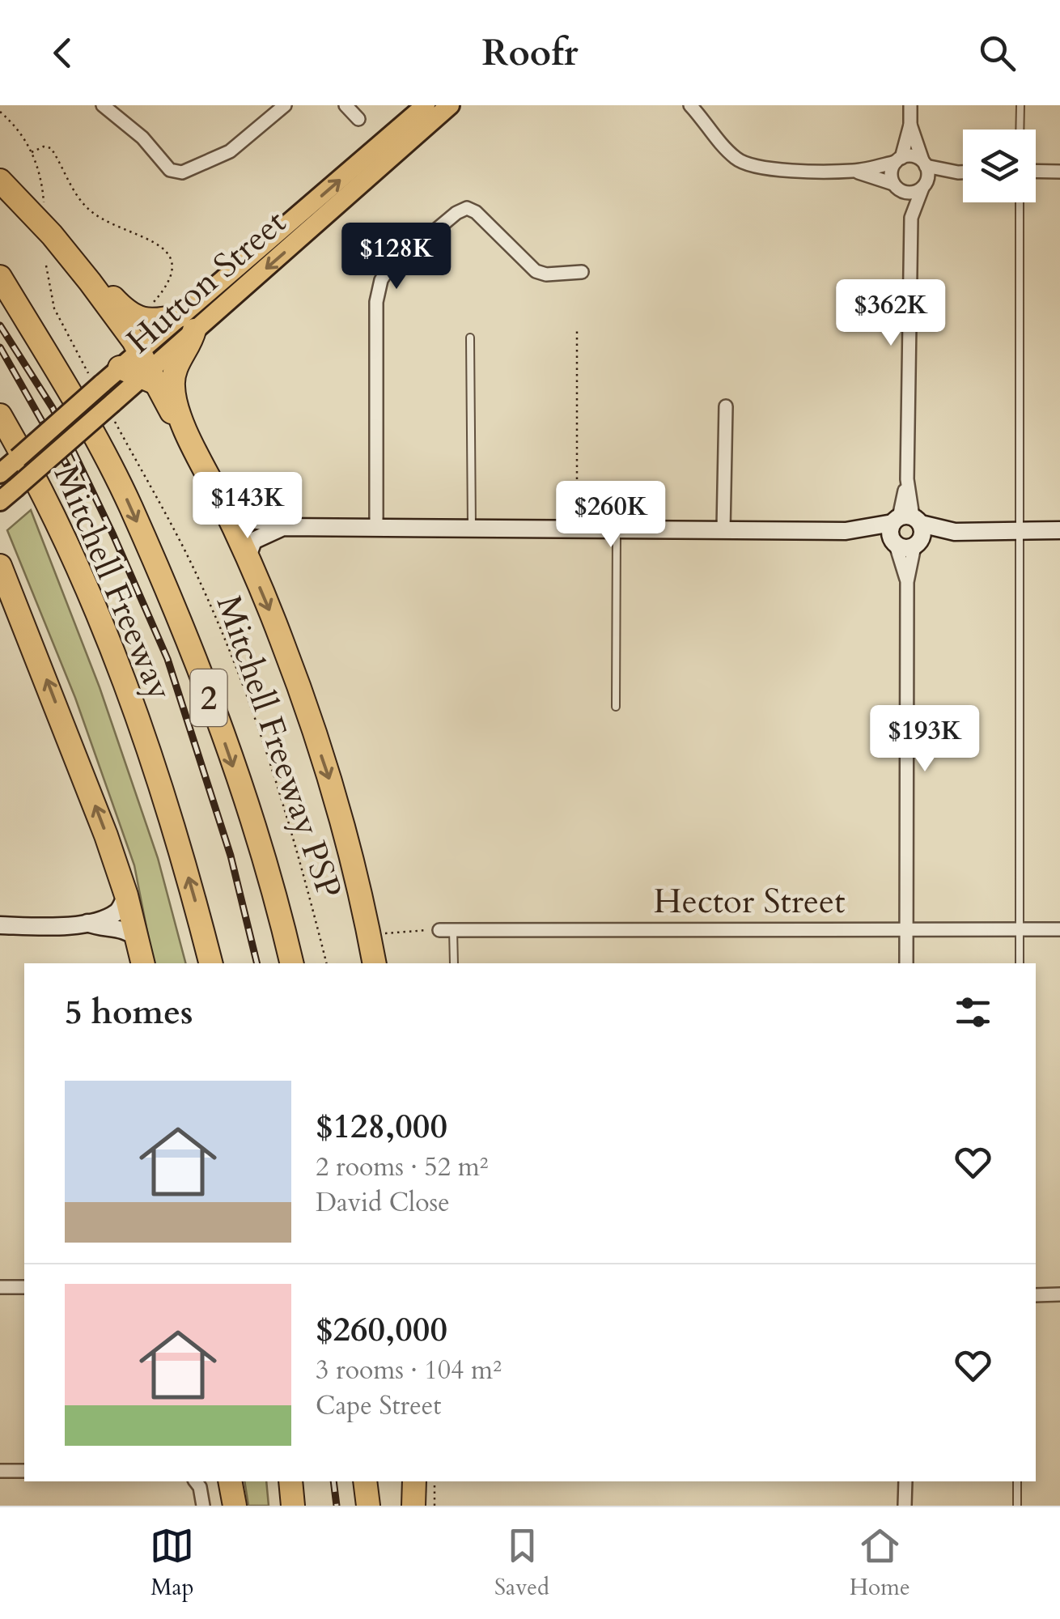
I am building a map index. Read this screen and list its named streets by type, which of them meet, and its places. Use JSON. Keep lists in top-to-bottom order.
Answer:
{
  "streets": {
    "highway": ["Mitchell Freeway", "2"],
    "main road": ["Hutton Street"],
    "street": ["Hector Street"],
    "path": ["Mitchell Freeway PSP"]
  },
  "crossings": [
    ["Hutton Street", "Mitchell Freeway PSP"]
  ],
  "page": {
    "header": "Roofr",
    "price": [
      "$128K",
      "$362K",
      "$143K",
      "$260K",
      "$193K"
    ],
    "heading": "5 homes",
    "list": [
      {
        "name": "$128,000",
        "note": "2 rooms · 52 m² · David Close"
      },
      {
        "name": "$260,000",
        "note": "3 rooms · 104 m² · Cape Street"
      }
    ],
    "tabs": ["Map", "Saved", "Home"]
  }
}
